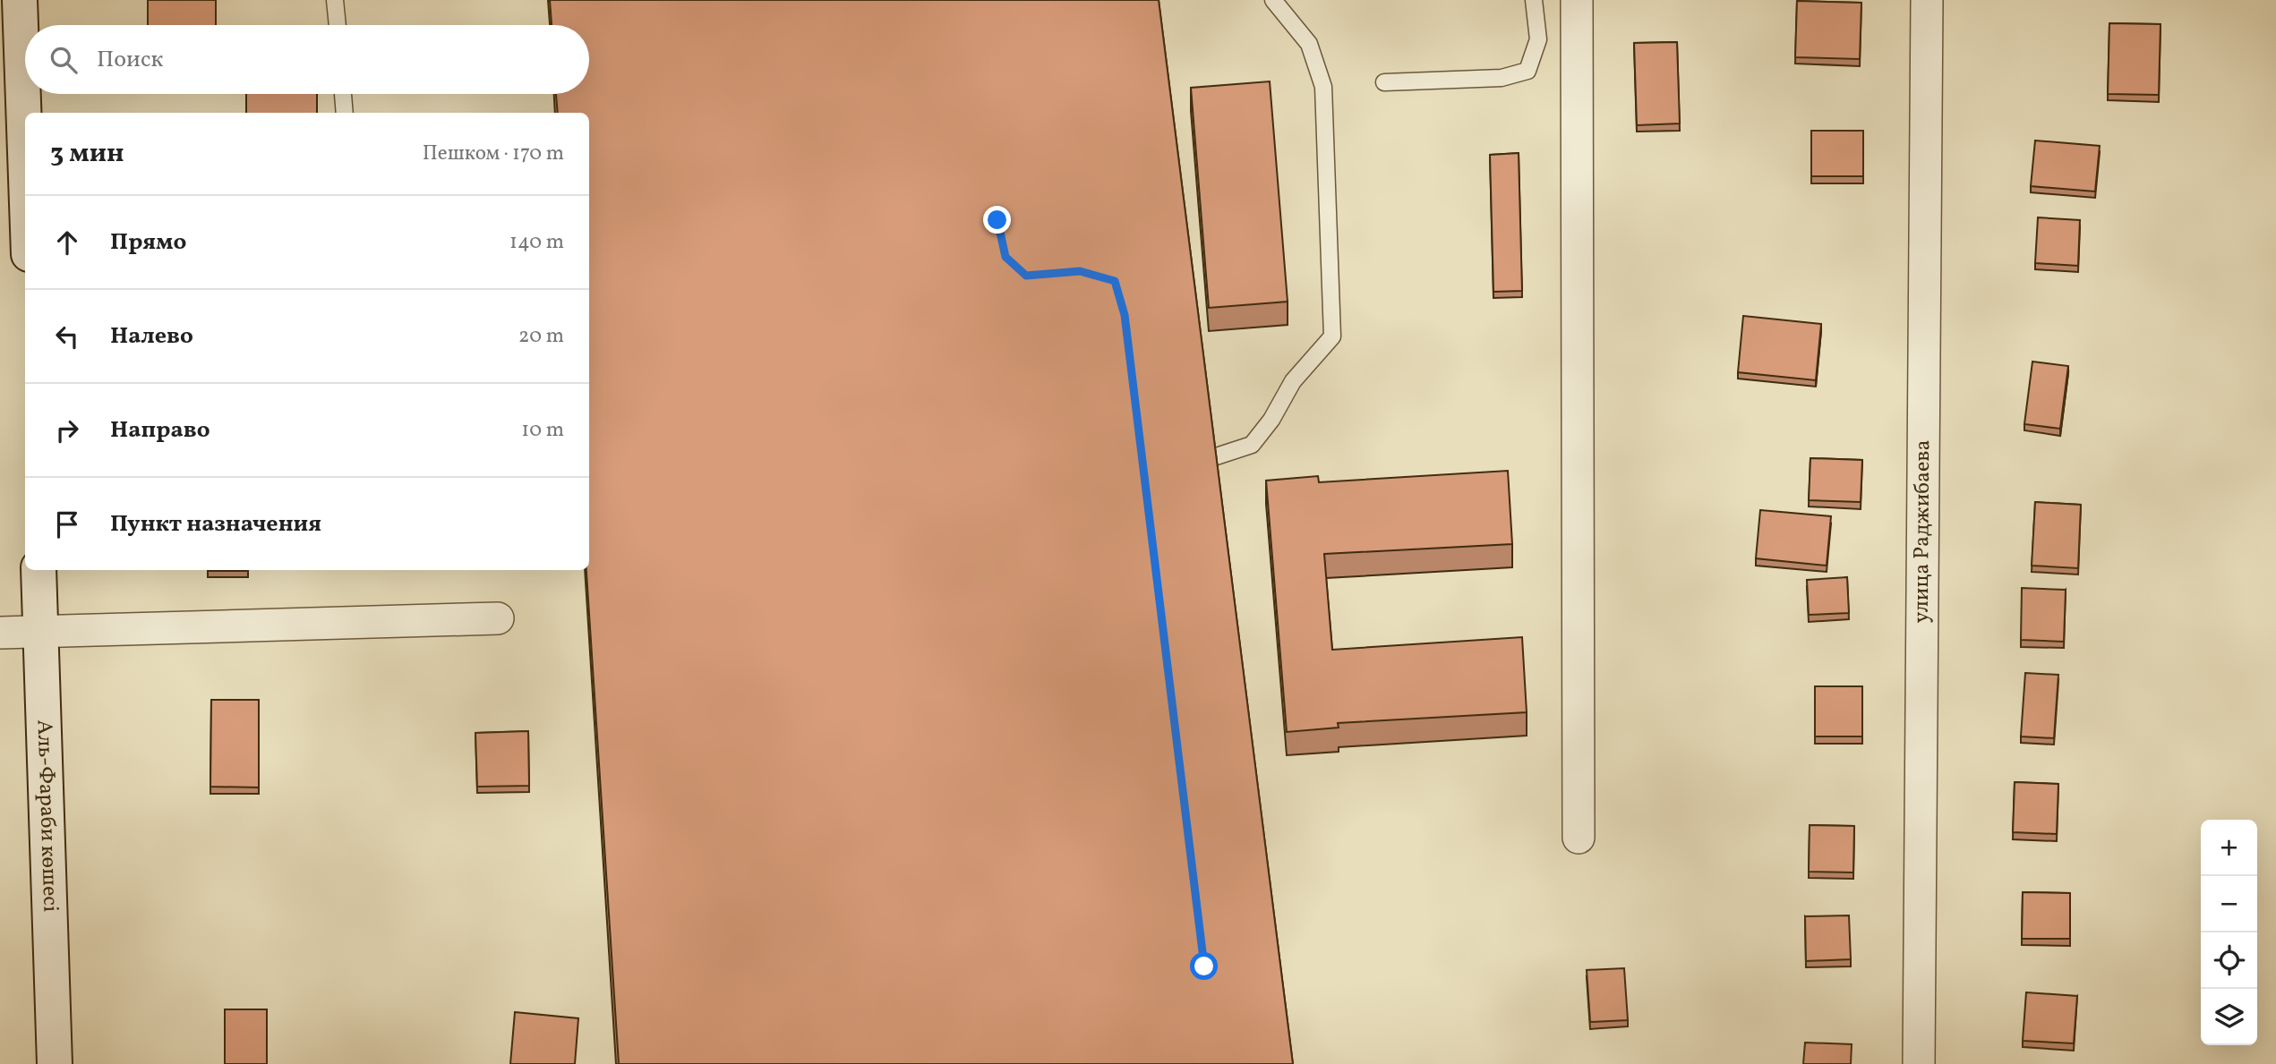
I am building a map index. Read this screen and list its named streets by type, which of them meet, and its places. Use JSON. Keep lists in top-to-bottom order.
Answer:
{
  "streets": {
    "main road": ["Аль-Фараби көшесі"],
    "street": ["улица Раджибаева"]
  },
  "page": {
    "search": "Поиск",
    "heading": ["3 мин", "Пешком · 170 m"],
    "list": [
      ["Прямо", "140 m"],
      ["Налево", "20 m"],
      ["Направо", "10 m"],
      "Пункт назначения"
    ],
    "map_buttons": ["+", "−"]
  }
}
